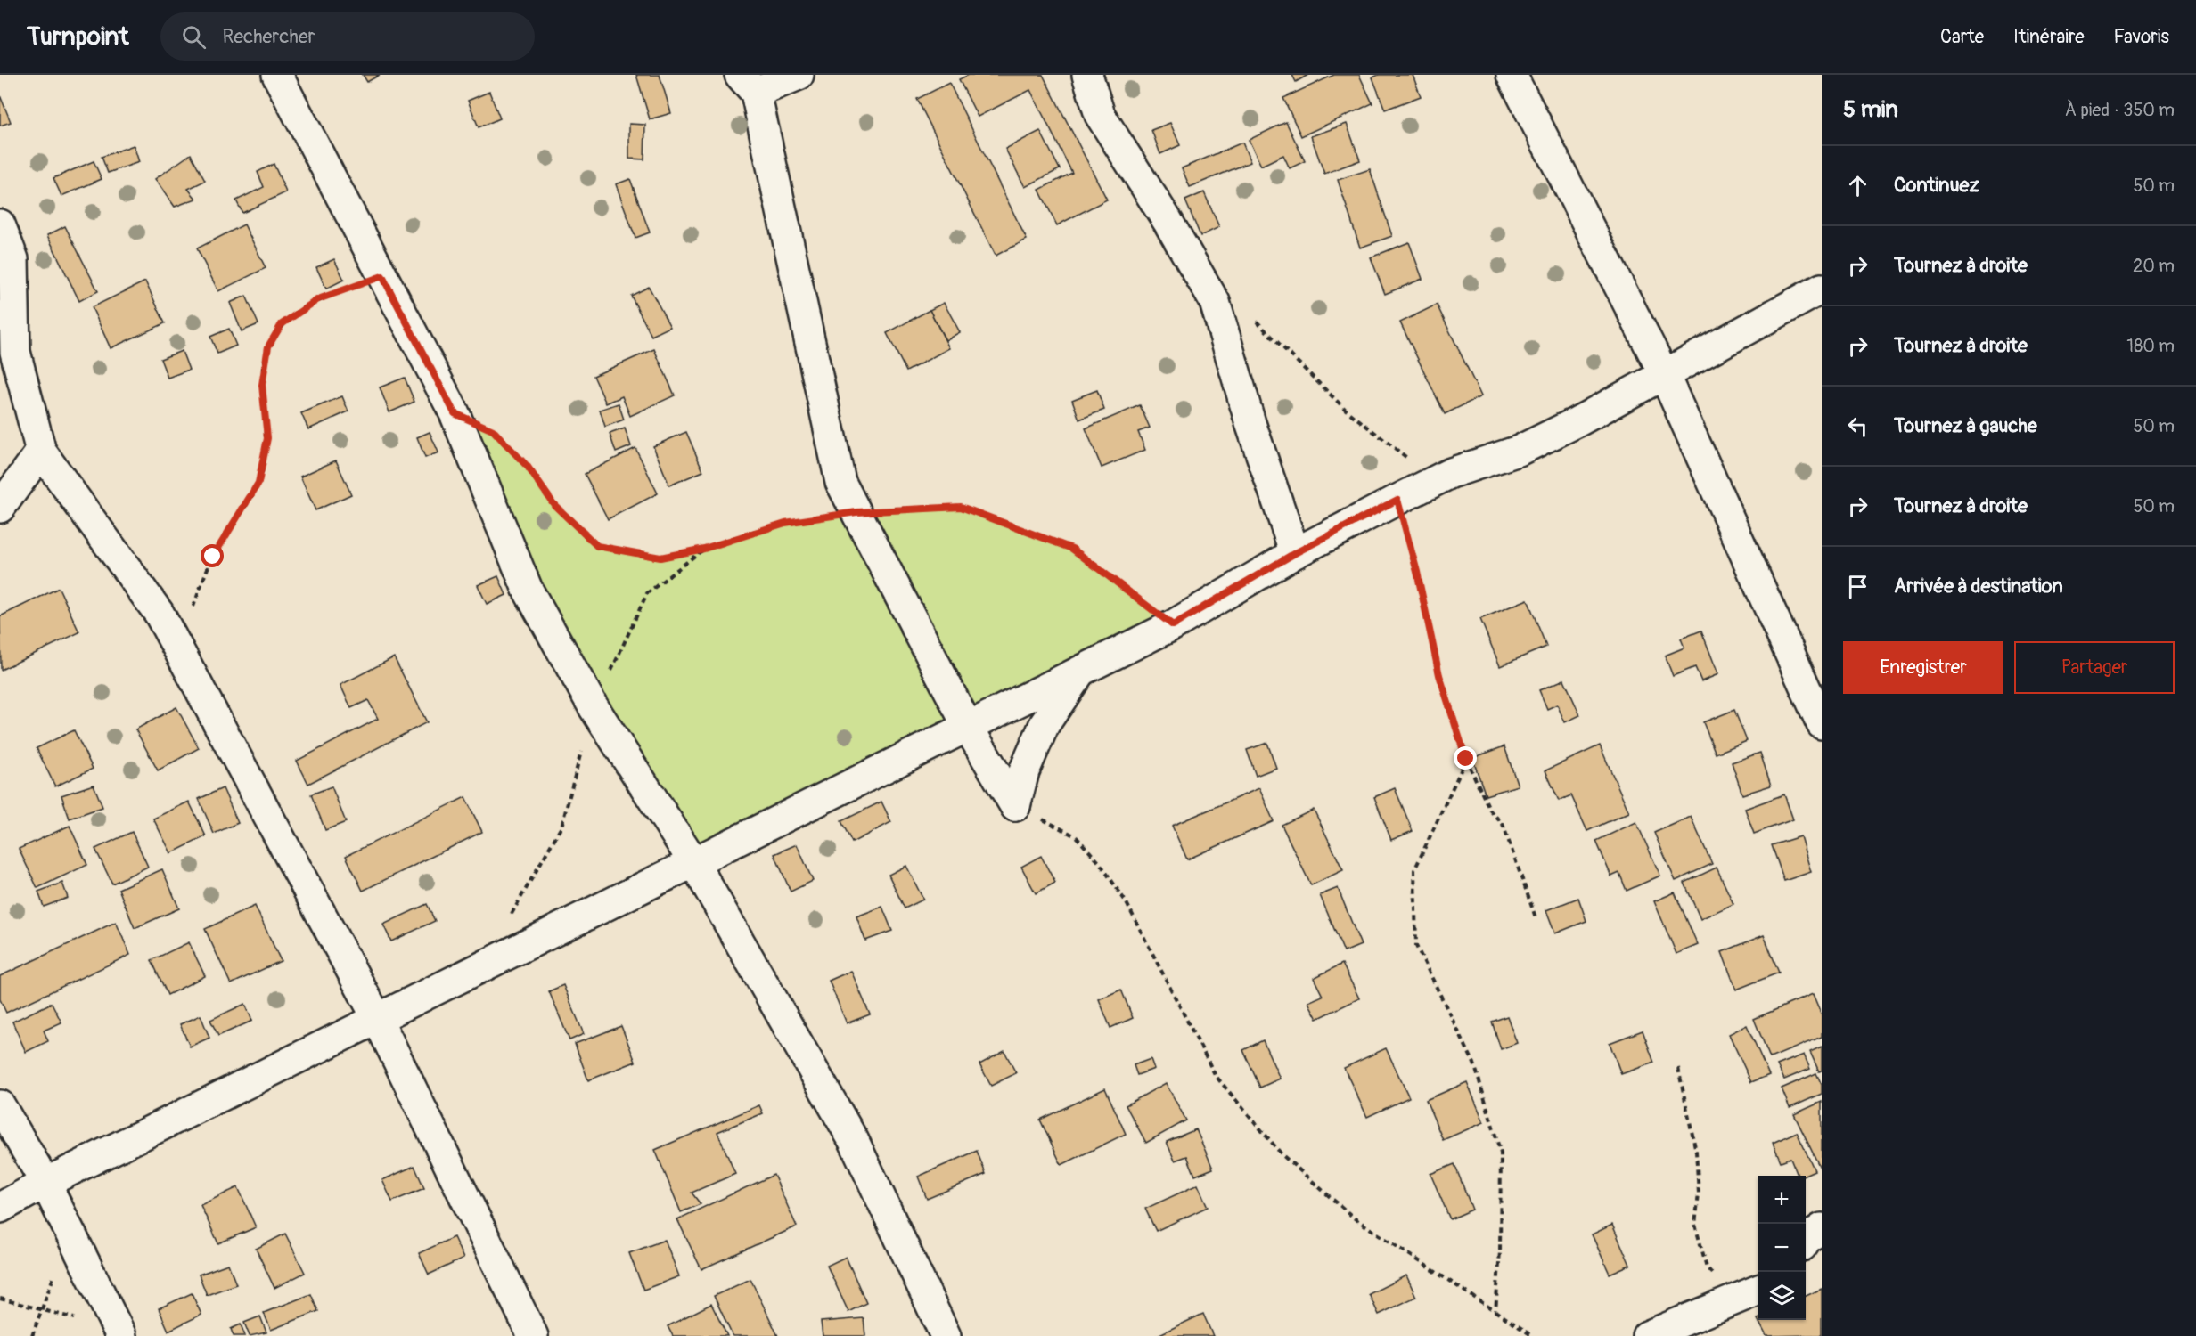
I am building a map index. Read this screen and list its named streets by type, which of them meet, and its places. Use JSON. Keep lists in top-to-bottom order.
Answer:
{
  "page": {
    "header": "Turnpoint",
    "search": "Rechercher",
    "nav": ["Carte", "Itinéraire", "Favoris"],
    "heading": ["5 min", "À pied · 350 m"],
    "list": [
      ["Continuez", "50 m"],
      ["Tournez à droite", "20 m"],
      ["Tournez à droite", "180 m"],
      ["Tournez à gauche", "50 m"],
      ["Tournez à droite", "50 m"],
      "Arrivée à destination"
    ],
    "buttons": ["Enregistrer", "Partager"],
    "map_buttons": ["+", "−"]
  }
}
